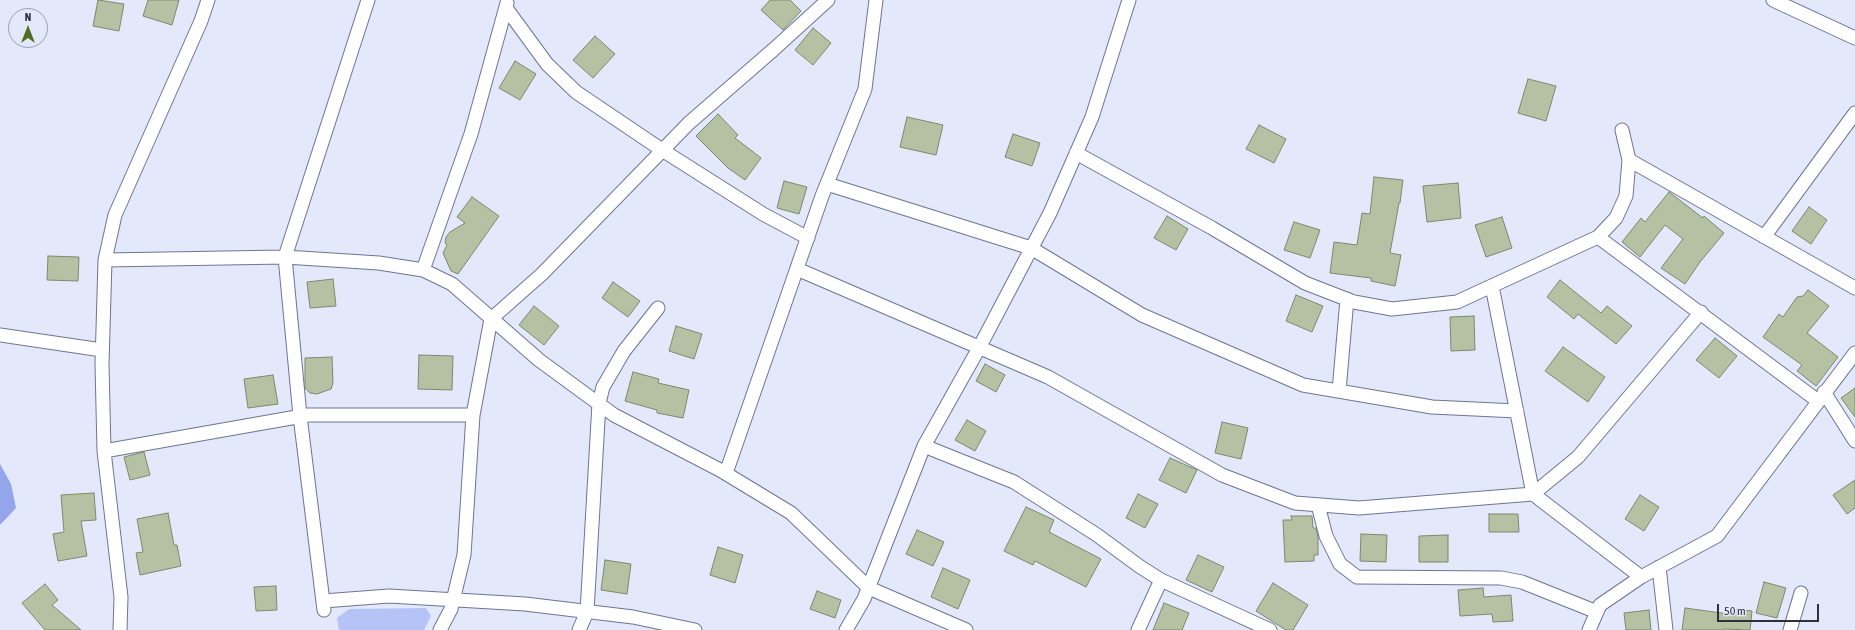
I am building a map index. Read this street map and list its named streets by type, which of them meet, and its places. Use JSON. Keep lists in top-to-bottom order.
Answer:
{
  "scale_bar": "50 m",
  "north": "top"
}
